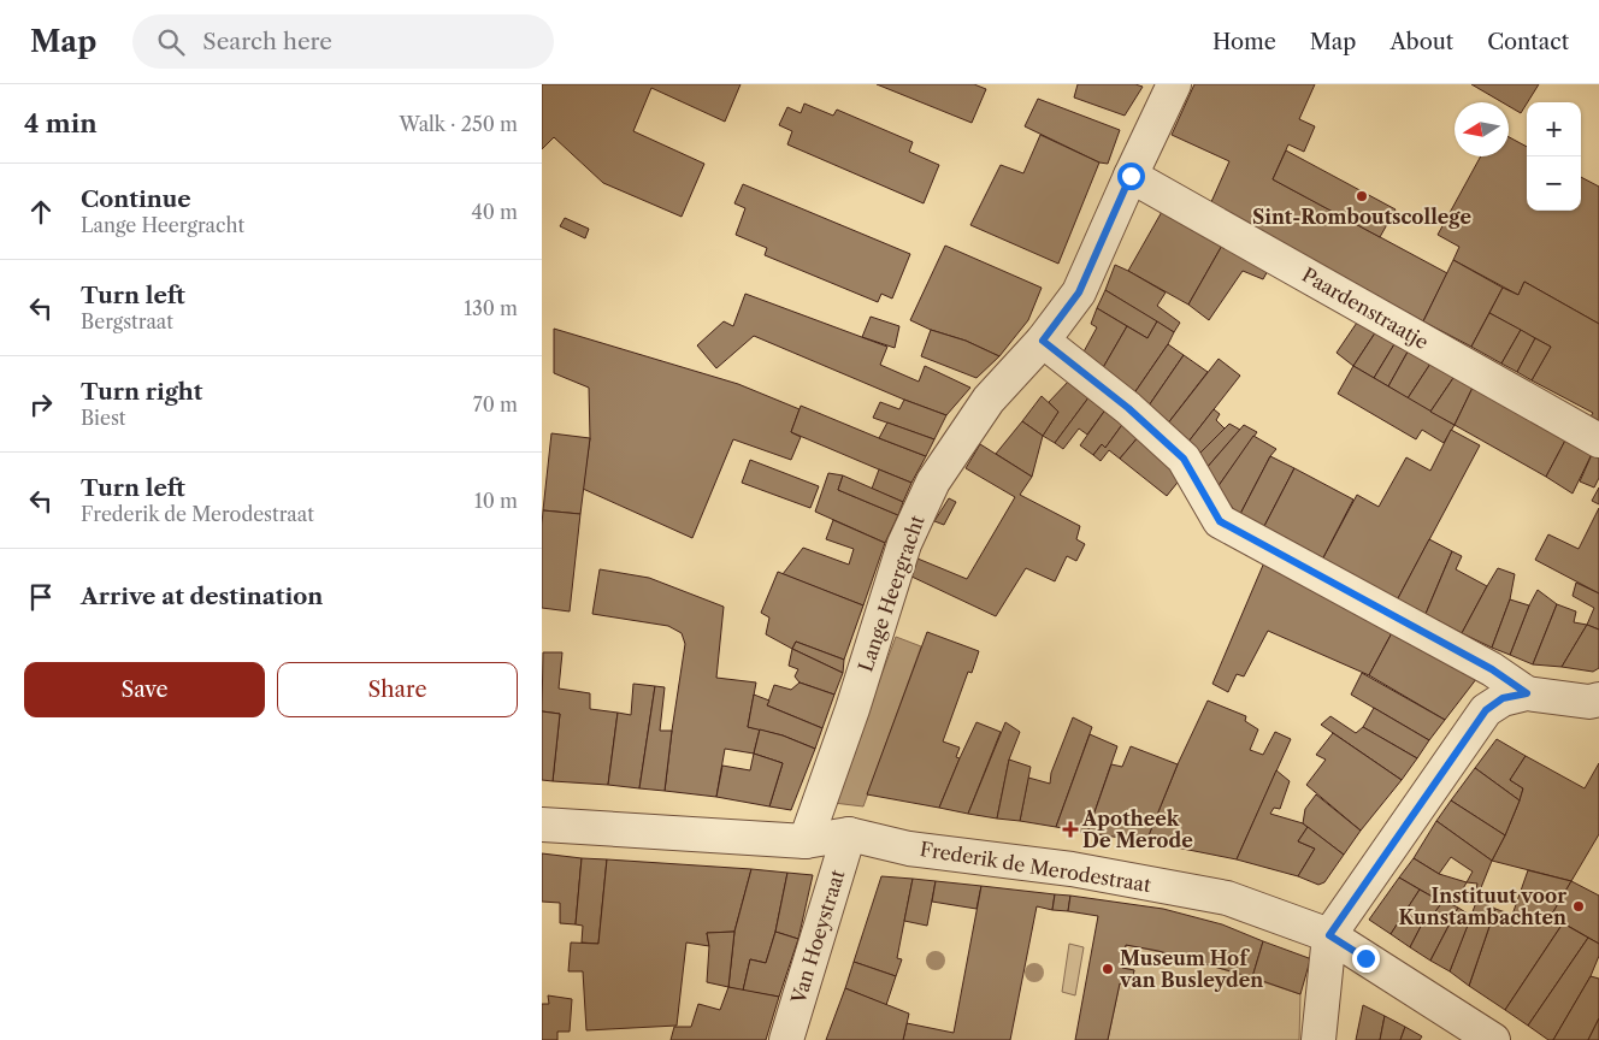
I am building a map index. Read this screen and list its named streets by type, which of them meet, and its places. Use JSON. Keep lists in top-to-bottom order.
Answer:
{
  "streets": {
    "street": [
      "Paardenstraatje",
      "Lange Heergracht",
      "Frederik de Merodestraat",
      "Van Hoeystraat"
    ]
  },
  "crossings": [
    ["Paardenstraatje", "Lange Heergracht"],
    ["Lange Heergracht", "Frederik de Merodestraat"],
    ["Frederik de Merodestraat", "Van Hoeystraat"]
  ],
  "places": {
    "other": ["Sint-Romboutscollege", "Instituut voor Kunstambachten", "Museum Hof van Busleyden"],
    "health": ["Apotheek De Merode"]
  },
  "north": "left",
  "page": {
    "header": "Map",
    "search": "Search here",
    "nav": [
      "Home",
      "Map",
      "About",
      "Contact"
    ],
    "heading": ["4 min", "Walk · 250 m"],
    "map_buttons": ["+", "−"],
    "list": [
      ["Continue", "Lange Heergracht", "40 m"],
      ["Turn left", "Bergstraat", "130 m"],
      ["Turn right", "Biest", "70 m"],
      ["Turn left", "Frederik de Merodestraat", "10 m"],
      "Arrive at destination"
    ],
    "buttons": ["Save", "Share"]
  }
}
